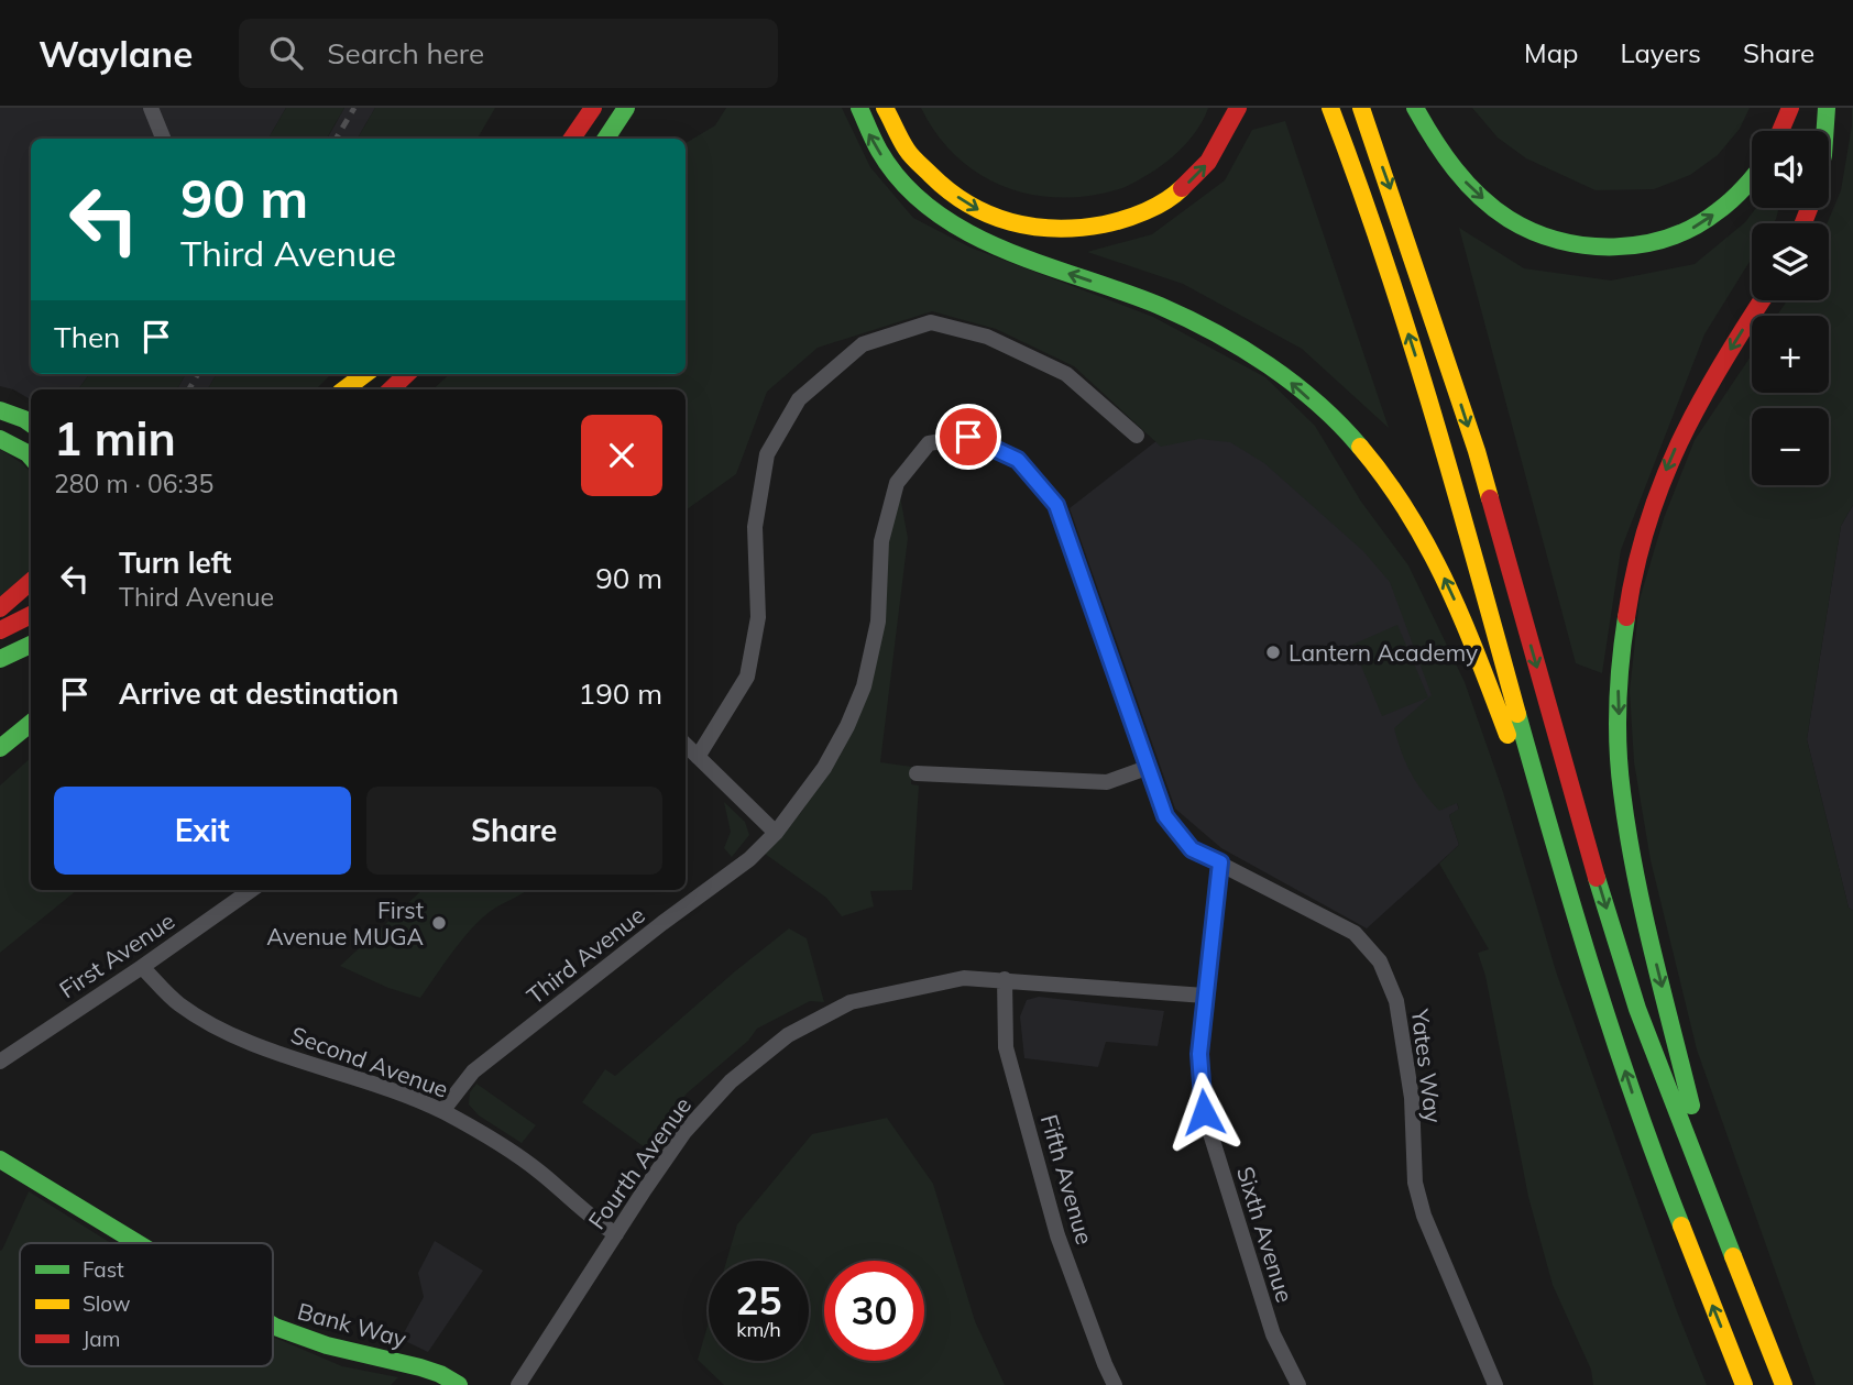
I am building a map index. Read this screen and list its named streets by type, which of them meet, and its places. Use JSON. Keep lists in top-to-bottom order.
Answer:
{
  "streets": {
    "main road": ["Bank Way"],
    "street": [
      "First Avenue",
      "Third Avenue",
      "Second Avenue",
      "Yates Way",
      "Fourth Avenue",
      "Fifth Avenue",
      "Sixth Avenue"
    ]
  },
  "crossings": [
    ["First Avenue", "Second Avenue"],
    ["Third Avenue", "Second Avenue"],
    ["Third Avenue", "Yates Way"],
    ["Second Avenue", "Fourth Avenue"],
    ["Yates Way", "Sixth Avenue"],
    ["Fourth Avenue", "Fifth Avenue"],
    ["Fourth Avenue", "Sixth Avenue"]
  ],
  "places": ["Lantern Academy", "First Avenue MUGA"],
  "legend": ["Fast", "Slow", "Jam"],
  "page": {
    "header": "Waylane",
    "search": "Search here",
    "nav": ["Map", "Layers", "Share"],
    "map_buttons": ["+", "−"],
    "turn": ["90 m", "Third Avenue"],
    "then": "Then",
    "heading": ["1 min", "280 m · 06:35"],
    "list": [
      {
        "name": "Turn left",
        "note": "Third Avenue",
        "value": "90 m"
      },
      {
        "name": "Arrive at destination",
        "value": "190 m"
      }
    ],
    "buttons": ["Exit", "Share"],
    "speed": "25 km/h",
    "limit": "30"
  }
}
